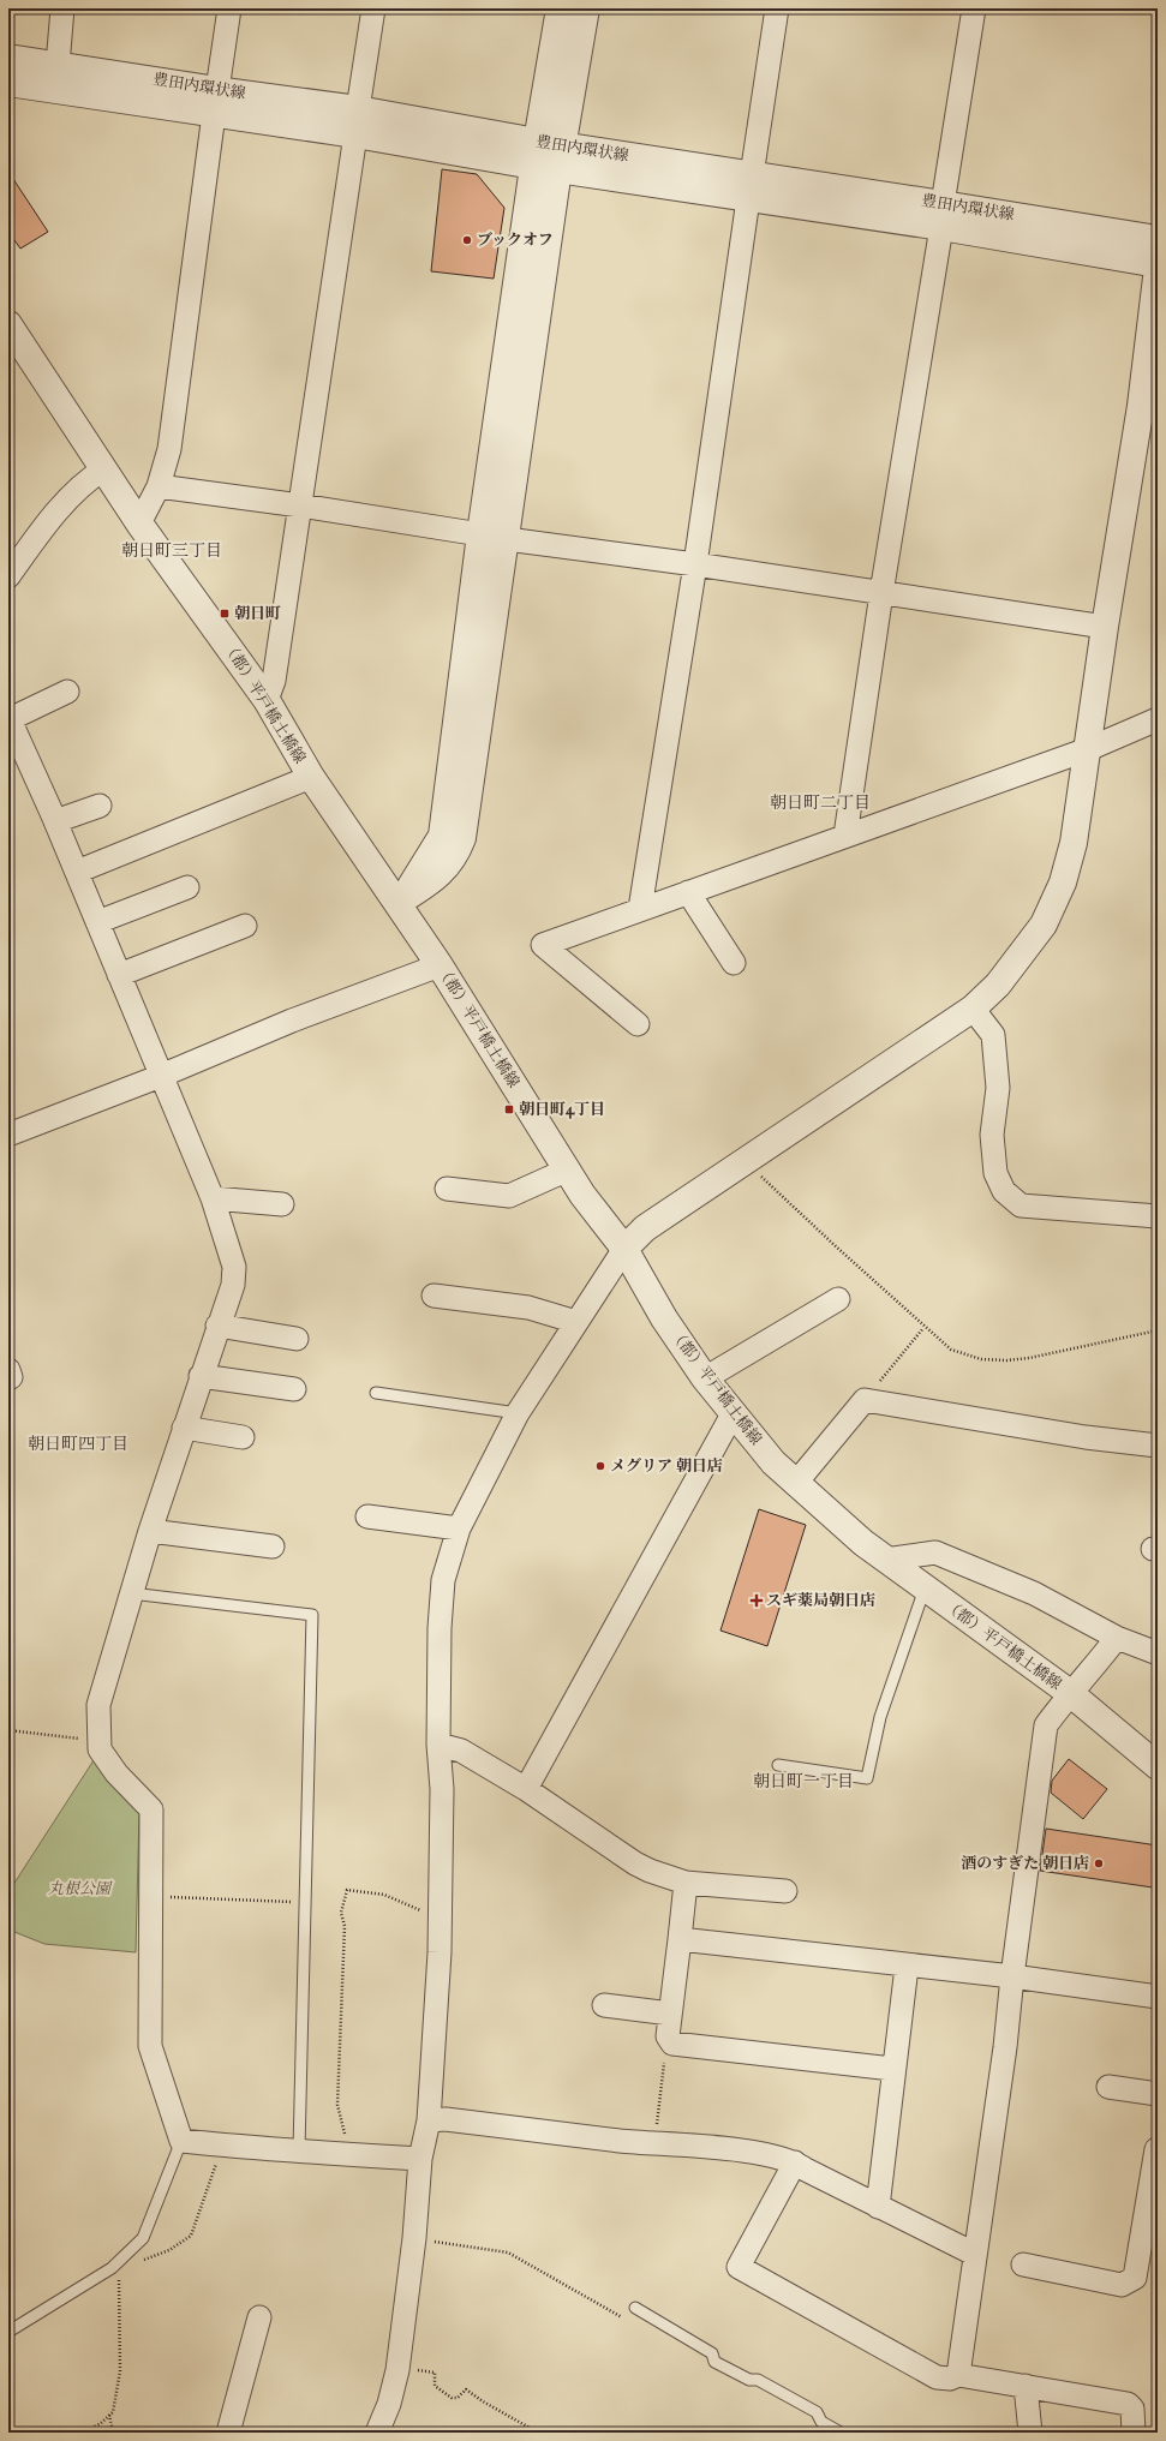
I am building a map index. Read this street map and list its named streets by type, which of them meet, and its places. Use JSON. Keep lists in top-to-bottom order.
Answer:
{
  "streets": {
    "street": ["豊田内環状線", "（都）平戸橋土橋線"]
  },
  "districts": [
    "朝日町三丁目",
    "朝日町二丁目",
    "朝日町四丁目",
    "朝日町一丁目"
  ],
  "parks": ["丸根公園"],
  "places": {
    "other": ["ブックオフ", "メグリア 朝日店", "酒のすぎた 朝日店"],
    "transit": ["朝日町", "朝日町4丁目"],
    "health": ["スギ薬局朝日店"]
  }
}
